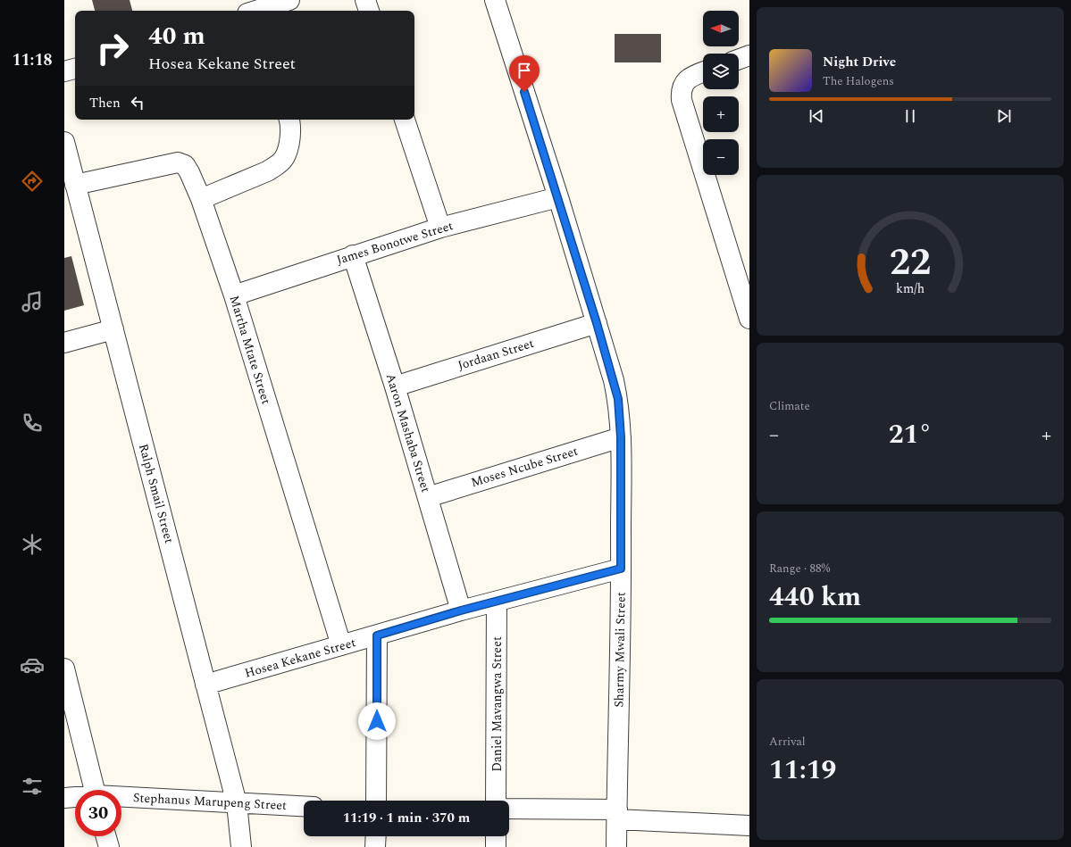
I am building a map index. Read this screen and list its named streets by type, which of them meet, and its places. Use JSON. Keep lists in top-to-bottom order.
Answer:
{
  "streets": {
    "street": [
      "James Bonotwe Street",
      "Martha Mtate Street",
      "Jordaan Street",
      "Aaron Mashaba Street",
      "Moses Ncube Street",
      "Ralph Smail Street",
      "Sharmy Mwali Street",
      "Hosea Kekane Street",
      "Daniel Mavangwa Street",
      "Stephanus Marupeng Street"
    ]
  },
  "crossings": [
    ["James Bonotwe Street", "Martha Mtate Street"],
    ["James Bonotwe Street", "Aaron Mashaba Street"],
    ["James Bonotwe Street", "Sharmy Mwali Street"],
    ["Martha Mtate Street", "Ralph Smail Street"],
    ["Martha Mtate Street", "Hosea Kekane Street"],
    ["Jordaan Street", "Aaron Mashaba Street"],
    ["Jordaan Street", "Sharmy Mwali Street"],
    ["Aaron Mashaba Street", "Moses Ncube Street"],
    ["Aaron Mashaba Street", "Hosea Kekane Street"],
    ["Moses Ncube Street", "Sharmy Mwali Street"],
    ["Ralph Smail Street", "Hosea Kekane Street"],
    ["Ralph Smail Street", "Stephanus Marupeng Street"],
    ["Sharmy Mwali Street", "Hosea Kekane Street"],
    ["Hosea Kekane Street", "Daniel Mavangwa Street"]
  ],
  "north": "left",
  "page": {
    "tabs": "11:18",
    "map_buttons": ["+", "−"],
    "turn": ["40 m", "Hosea Kekane Street"],
    "song": ["Night Drive", "The Halogens"],
    "then": "Then",
    "tile": [
      "Climate",
      ["Range · 88%", "440 km"],
      ["Arrival", "11:19"]
    ],
    "heat": ["−", "21°", "+"],
    "limit": "30",
    "trip": "11:19 · 1 min · 370 m",
    "gauge": ["22", "km/h"]
  }
}
